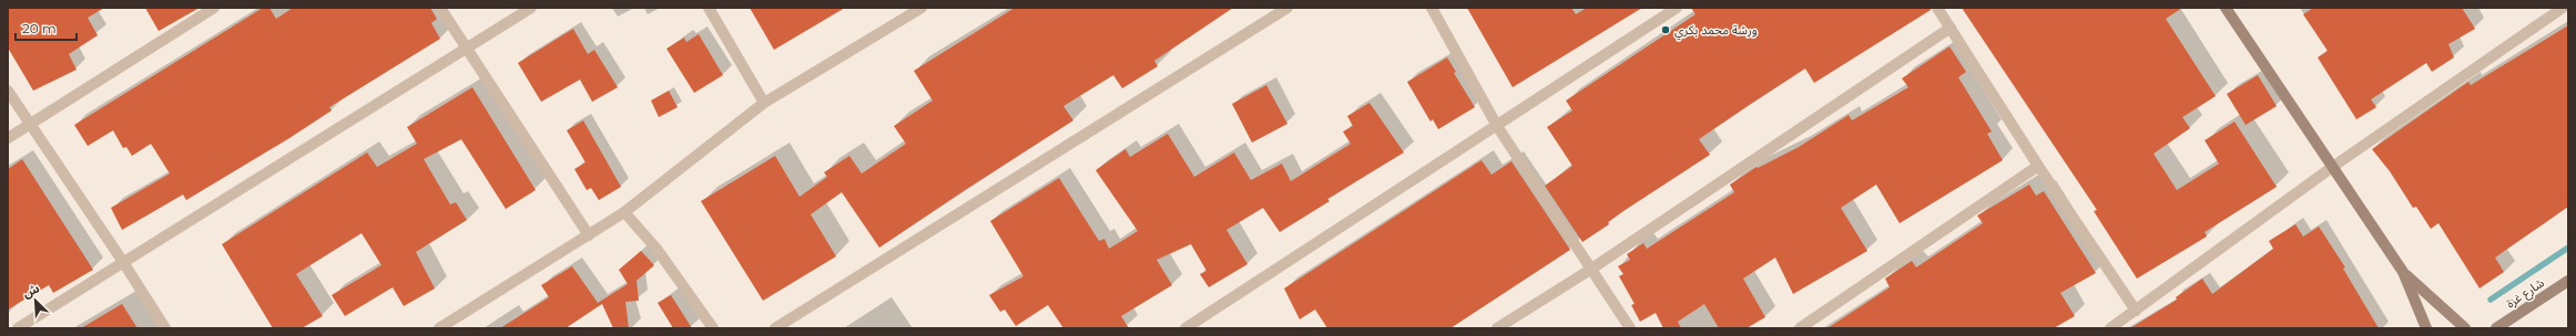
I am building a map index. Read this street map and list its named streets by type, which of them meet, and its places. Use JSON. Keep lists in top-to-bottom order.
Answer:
{
  "streets": {
    "street": ["شارع غزة"]
  },
  "places": ["ورشة محمد بكري"],
  "scale_bar": "20 m",
  "north": "top left"
}
